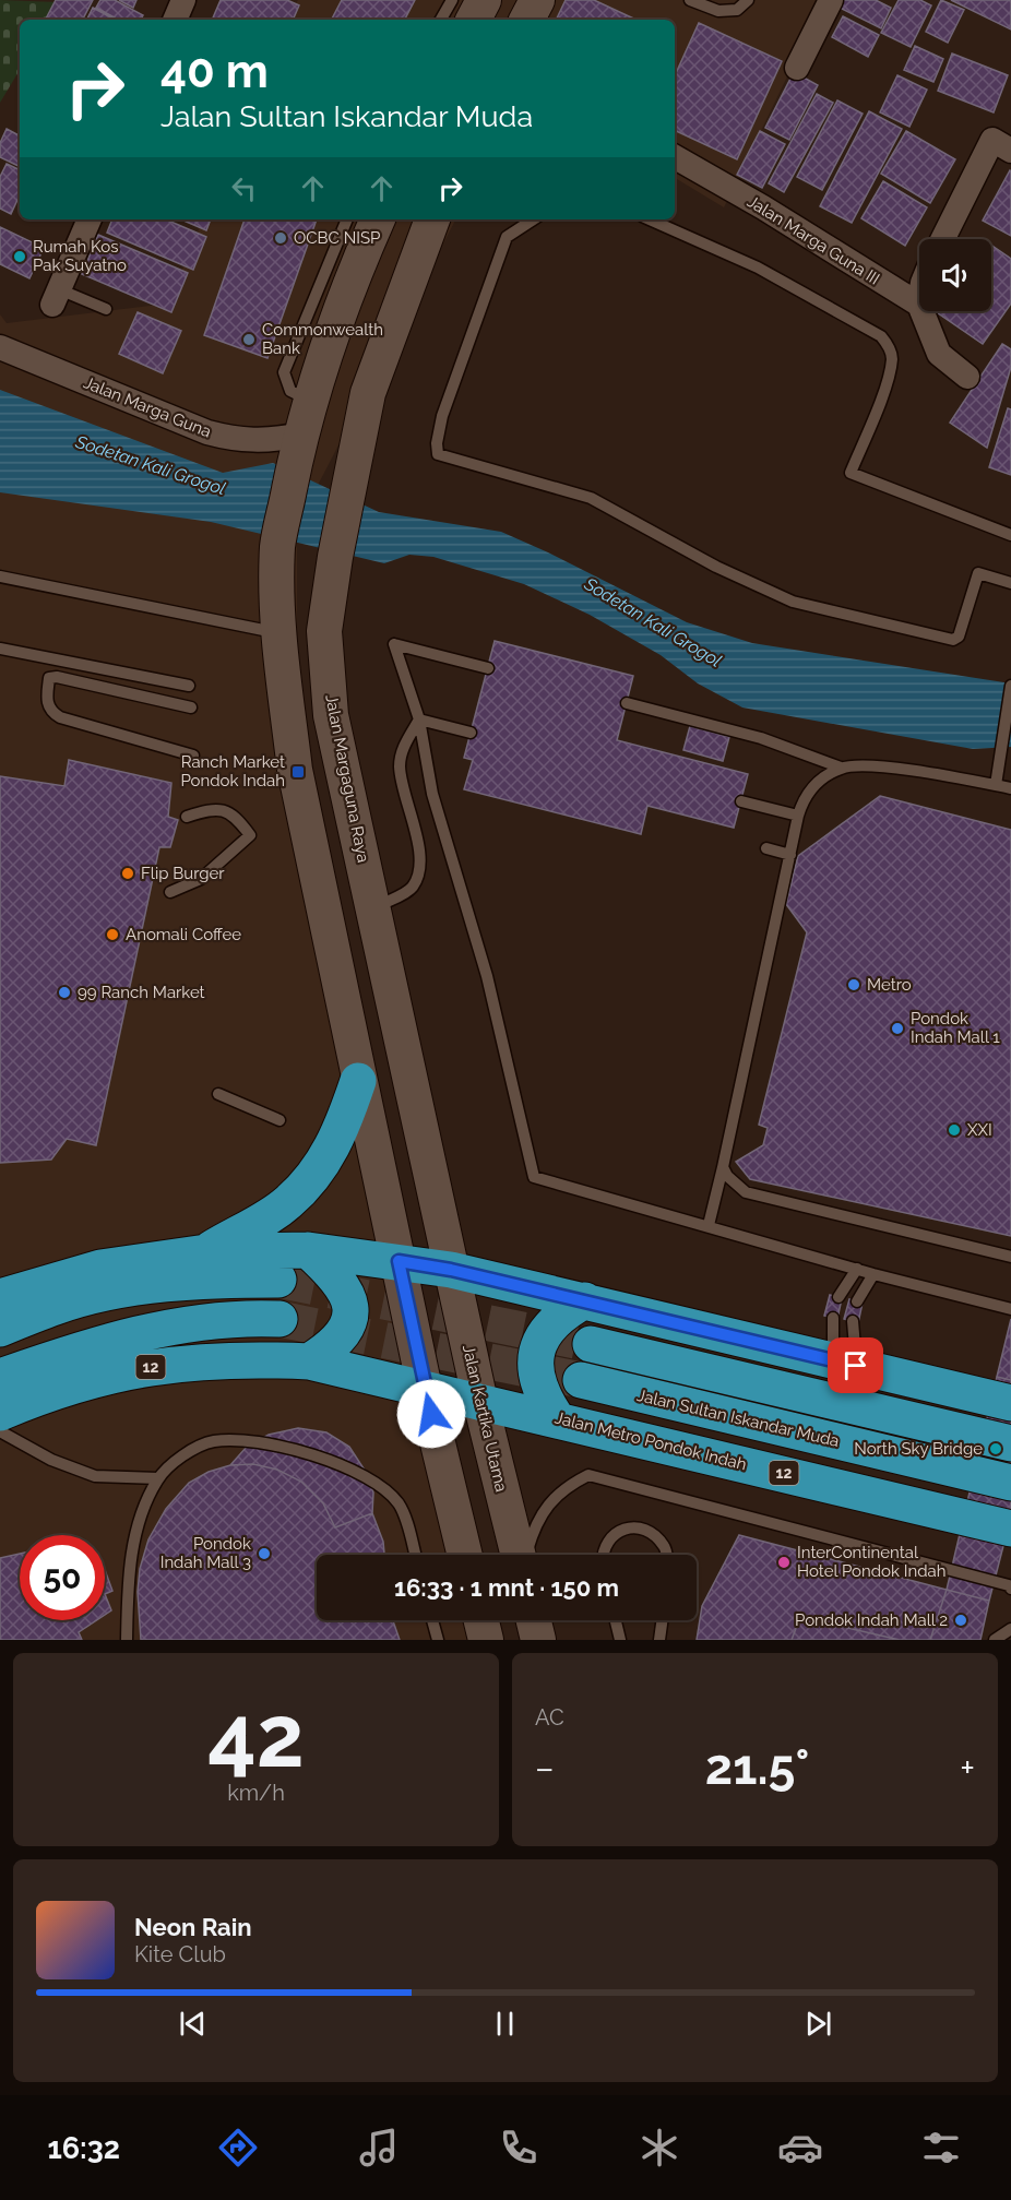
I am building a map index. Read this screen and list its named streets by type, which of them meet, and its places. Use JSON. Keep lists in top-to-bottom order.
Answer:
{
  "streets": {
    "highway": ["12", "Jalan Sultan Iskandar Muda", "Jalan Metro Pondok Indah"],
    "main road": ["Jalan Margaguna Raya", "Jalan Kartika Utama"],
    "street": ["Jalan Marga Guna III", "Jalan Marga Guna"]
  },
  "crossings": [
    ["Jalan Margaguna Raya", "Jalan Kartika Utama"],
    ["12", "Jalan Kartika Utama"],
    ["12", "Jalan Metro Pondok Indah"],
    ["Jalan Kartika Utama", "Jalan Metro Pondok Indah"]
  ],
  "water": ["Sodetan Kali Grogol"],
  "places": {
    "other": [
      "OCBC NISP",
      "Rumah Kos Pak Suyatno",
      "Commonwealth Bank",
      "Flip Burger",
      "Anomali Coffee",
      "Metro",
      "99 Ranch Market",
      "Pondok Indah Mall 1",
      "XXI",
      "North Sky Bridge",
      "Pondok Indah Mall 3",
      "InterContinental Hotel Pondok Indah",
      "Pondok Indah Mall 2"
    ],
    "transit": ["Ranch Market Pondok Indah"]
  },
  "page": {
    "turn": ["40 m", "Jalan Sultan Iskandar Muda"],
    "limit": "50",
    "trip": "16:33 · 1 mnt · 150 m",
    "tile": [
      ["42", "km/h"],
      "AC"
    ],
    "heat": ["−", "21.5°", "+"],
    "song": ["Neon Rain", "Kite Club"],
    "tabs": "16:32"
  }
}
